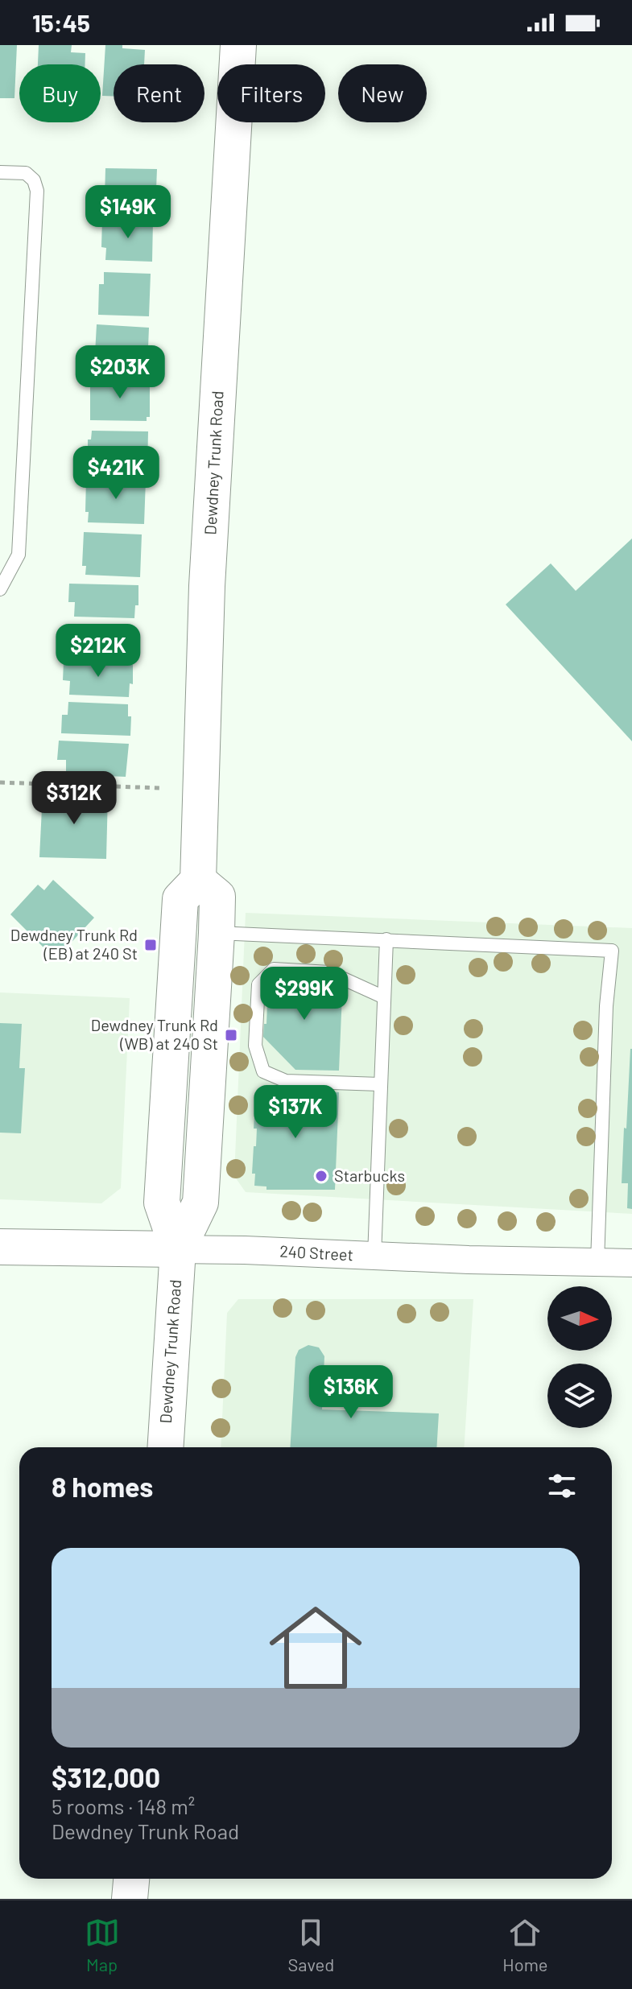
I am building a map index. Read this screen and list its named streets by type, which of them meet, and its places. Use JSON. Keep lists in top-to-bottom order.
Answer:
{
  "streets": {
    "main road": ["Dewdney Trunk Road", "240 Street"]
  },
  "crossings": [
    ["Dewdney Trunk Road", "240 Street"]
  ],
  "places": {
    "transit": ["Dewdney Trunk Rd (EB) at 240 St", "Dewdney Trunk Rd (WB) at 240 St"],
    "other": ["Starbucks"]
  },
  "north": "right",
  "page": {
    "status": "15:45",
    "chip": [
      "Buy",
      "Rent",
      "Filters",
      "New"
    ],
    "price": [
      "$149K",
      "$203K",
      "$421K",
      "$212K",
      "$312K",
      "$299K",
      "$137K",
      "$136K"
    ],
    "heading": "8 homes",
    "list": [
      {
        "name": "$312,000",
        "note": "5 rooms · 148 m² · Dewdney Trunk Road"
      }
    ],
    "tabs": ["Map", "Saved", "Home"]
  }
}
